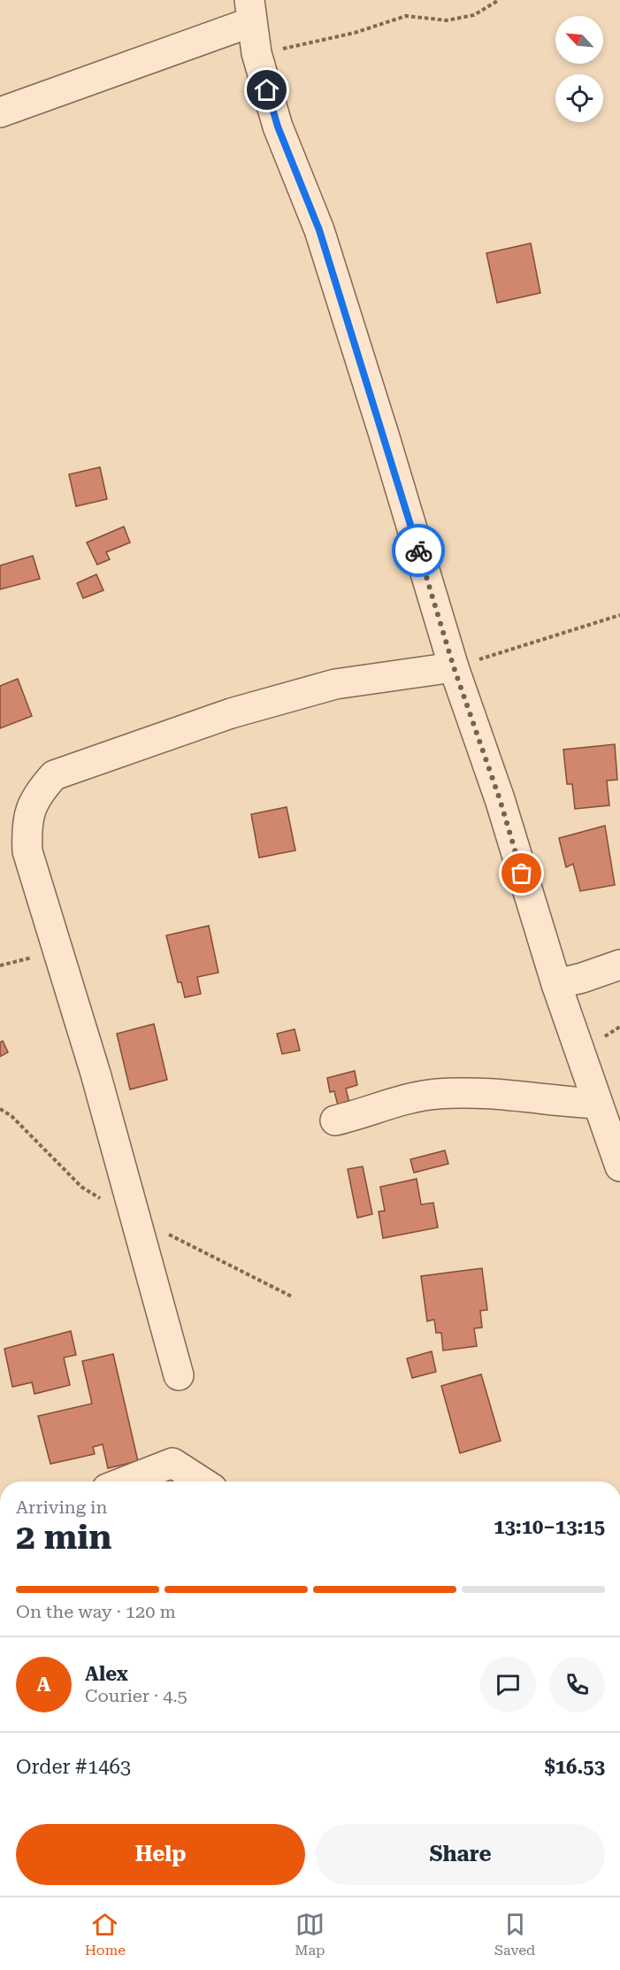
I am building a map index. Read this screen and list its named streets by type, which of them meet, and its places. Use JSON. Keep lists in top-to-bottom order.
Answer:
{
  "north": "top left",
  "page": {
    "heading": ["2 min", "Arriving in", "13:10–13:15"],
    "panel": [
      "Alex",
      "Courier · 4.5",
      "Order #1463",
      "$16.53"
    ],
    "bar": "On the way · 120 m",
    "round": "A",
    "buttons": ["Help", "Share"],
    "tabs": ["Home", "Map", "Saved"]
  }
}
